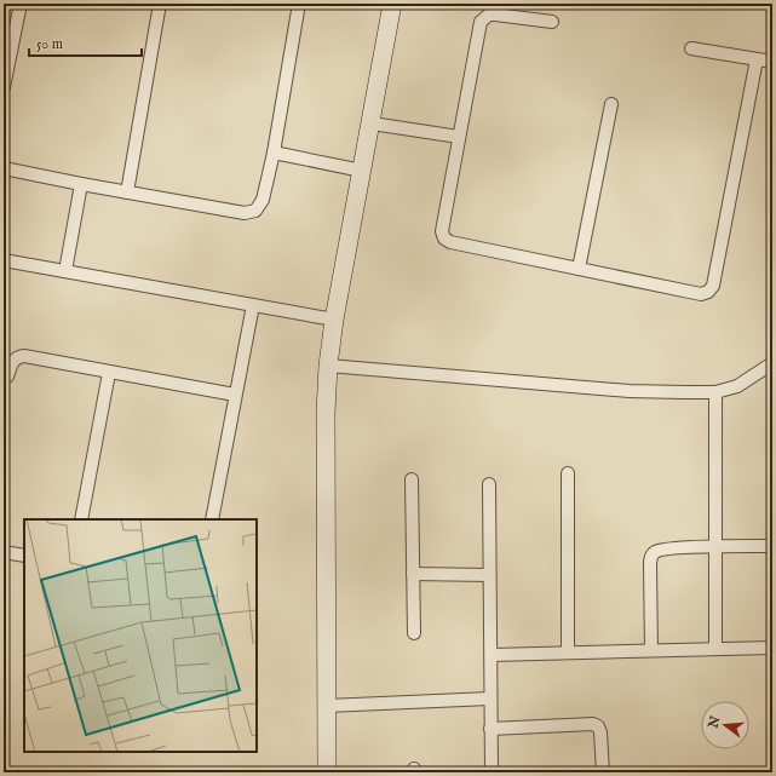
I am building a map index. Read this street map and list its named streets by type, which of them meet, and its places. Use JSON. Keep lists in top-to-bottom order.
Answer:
{
  "scale_bar": "50 m",
  "north": "left"
}
